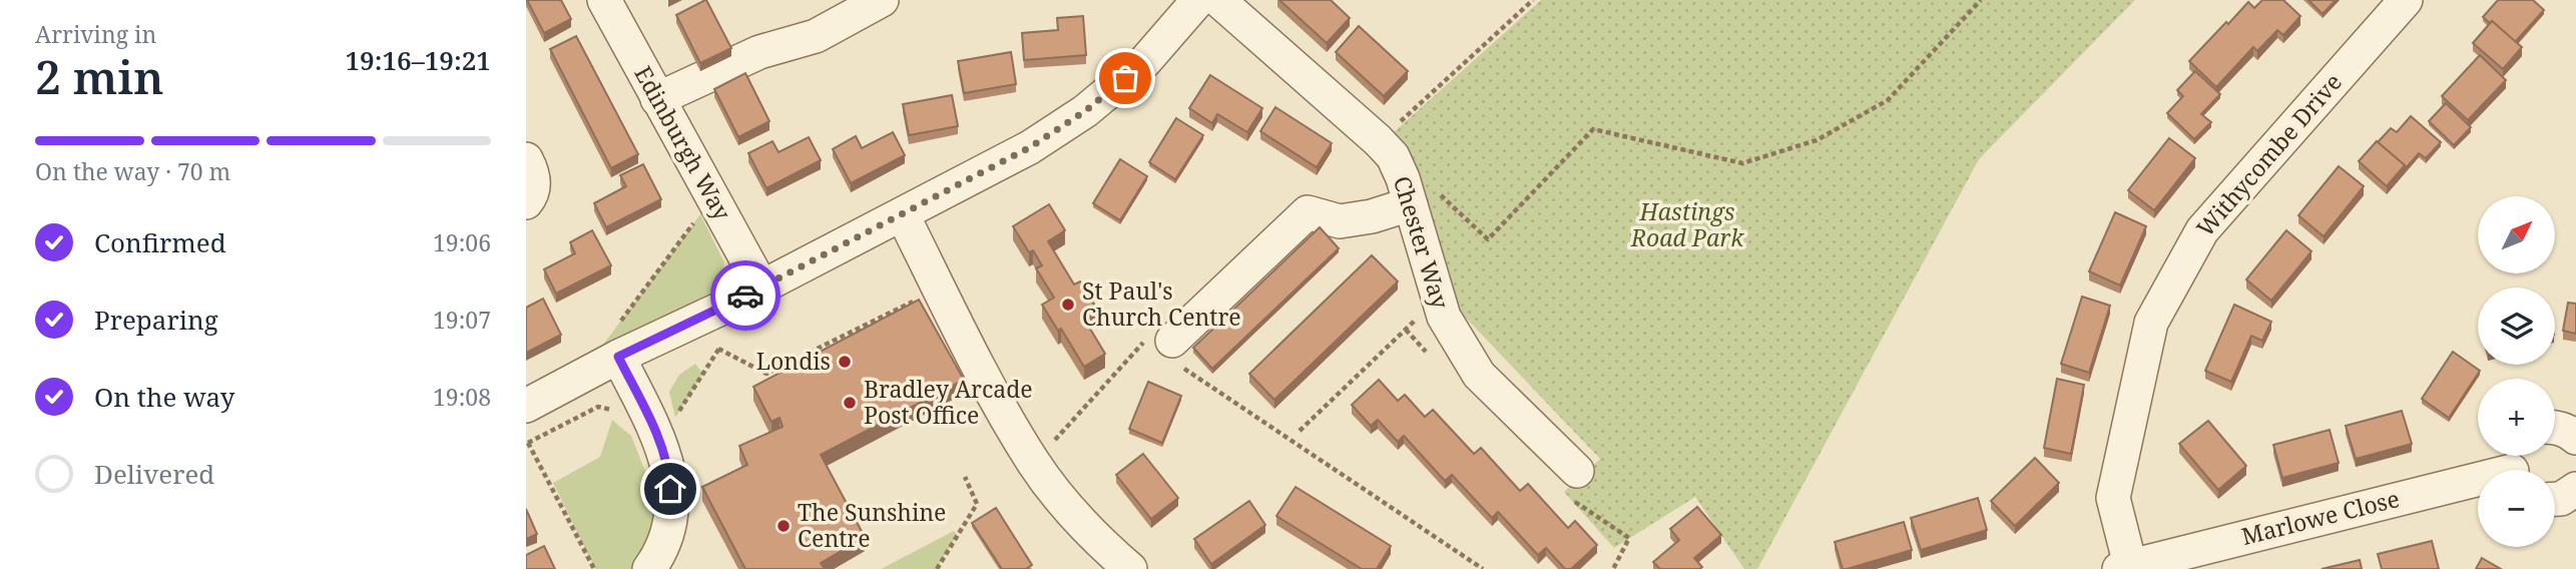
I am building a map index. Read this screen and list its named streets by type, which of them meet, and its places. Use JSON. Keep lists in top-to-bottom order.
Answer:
{
  "streets": {
    "street": [
      "Edinburgh Way",
      "Withycombe Drive",
      "Chester Way",
      "Marlowe Close"
    ]
  },
  "crossings": [
    ["Withycombe Drive", "Marlowe Close"]
  ],
  "parks": ["Hastings Road Park"],
  "places": [
    "St Paul's Church Centre",
    "Londis",
    "Bradley Arcade Post Office",
    "The Sunshine Centre"
  ],
  "north": "top right",
  "page": {
    "heading": ["2 min", "Arriving in", "19:16–19:21"],
    "bar": "On the way · 70 m",
    "map_buttons": ["+", "−"],
    "list": [
      ["Confirmed", "19:06"],
      ["Preparing", "19:07"],
      ["On the way", "19:08"],
      "Delivered"
    ]
  }
}
